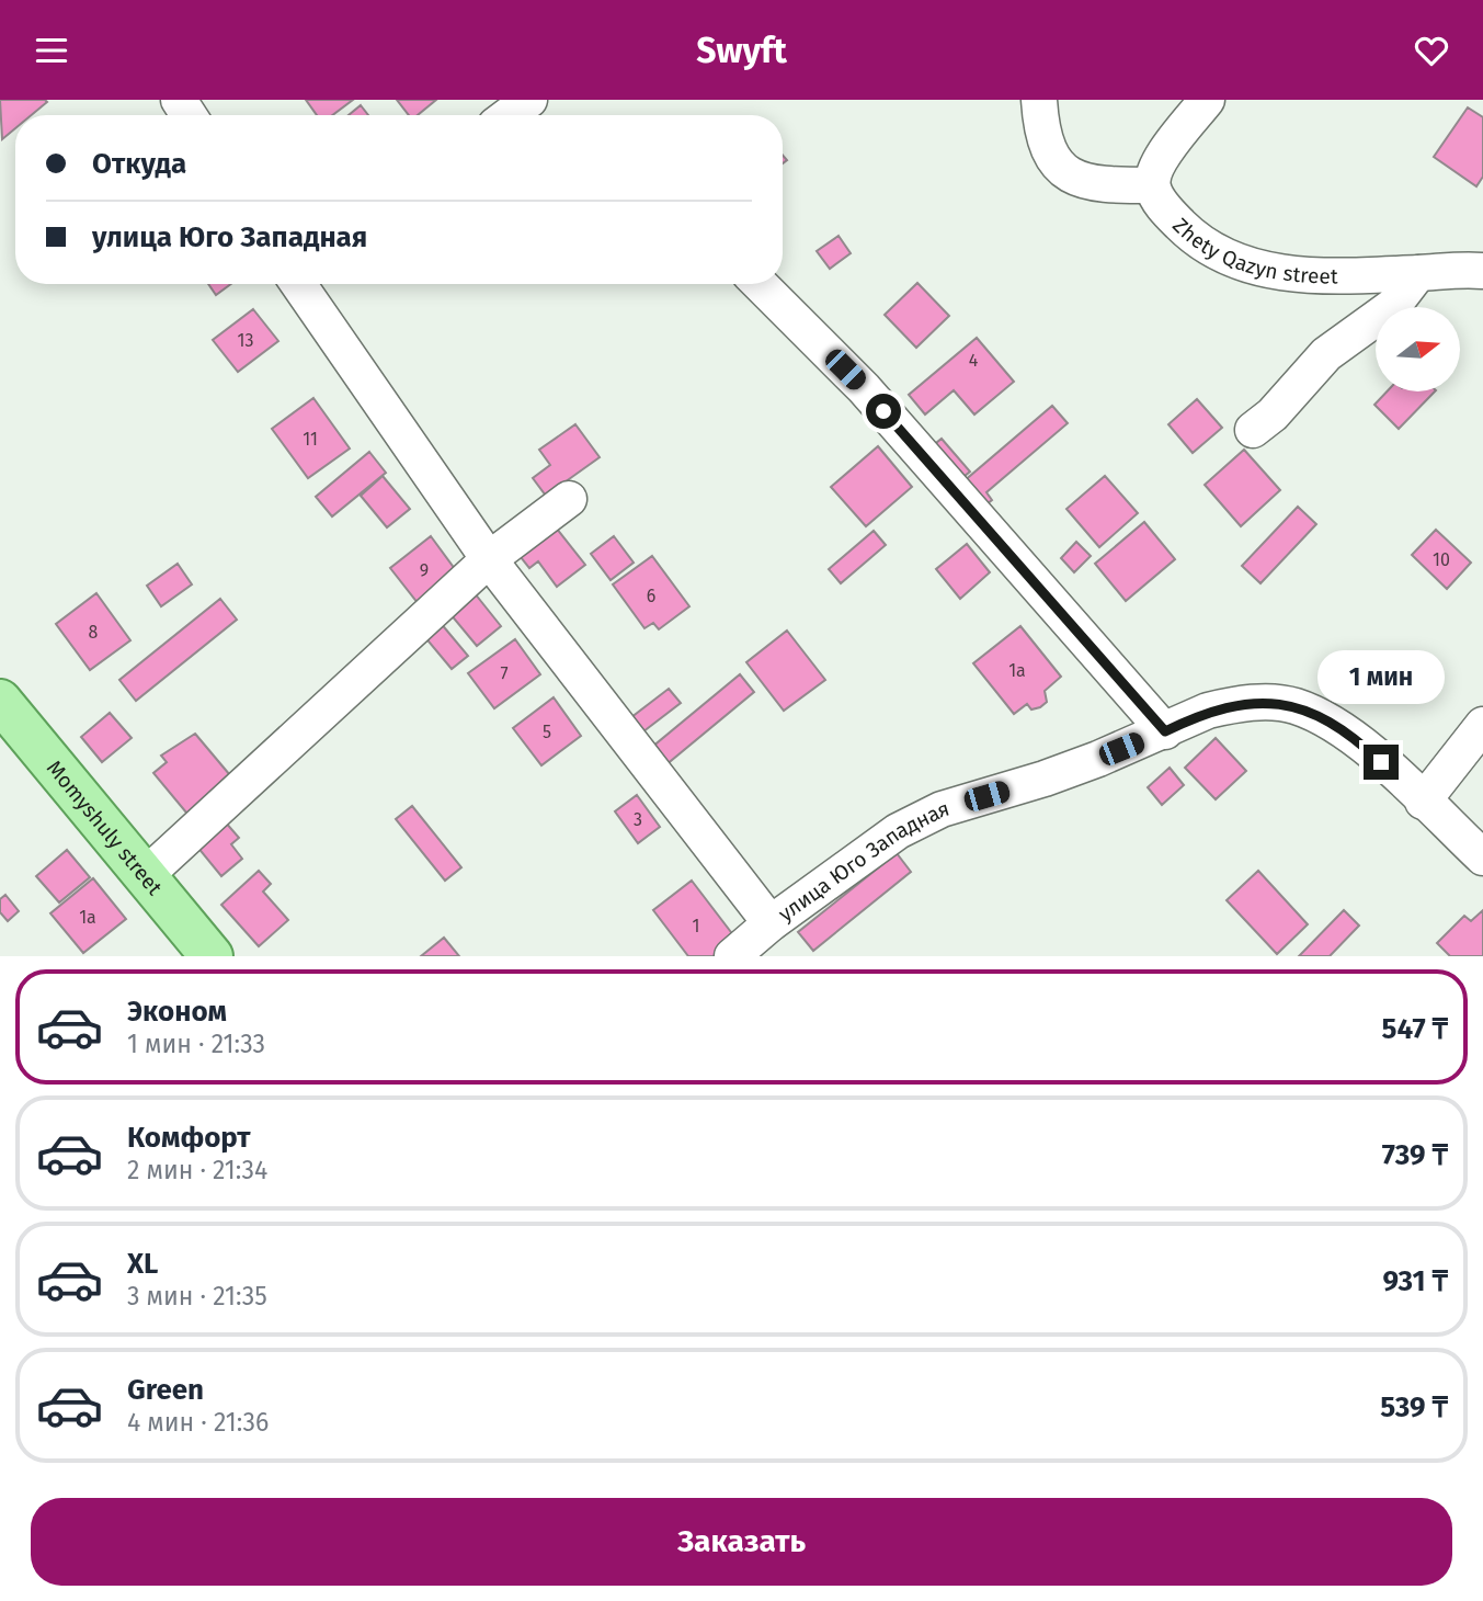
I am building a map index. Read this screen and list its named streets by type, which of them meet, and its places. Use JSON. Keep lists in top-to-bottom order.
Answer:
{
  "streets": {
    "main road": ["Momyshuly street"],
    "street": ["Zhety Qazyn street", "улица Юго Западная"]
  },
  "house_numbers": [
    "13",
    "4",
    "11",
    "10",
    "9",
    "6",
    "8",
    "1а",
    "7",
    "5",
    "3",
    "1а",
    "1"
  ],
  "north": "right",
  "page": {
    "header": "Swyft",
    "banner": ["Откуда", "улица Юго Западная"],
    "bubble": "1 мин",
    "list": [
      {
        "name": "Эконом",
        "note": "1 мин · 21:33",
        "value": "547 ₸"
      },
      {
        "name": "Комфорт",
        "note": "2 мин · 21:34",
        "value": "739 ₸"
      },
      {
        "name": "XL",
        "note": "3 мин · 21:35",
        "value": "931 ₸"
      },
      {
        "name": "Green",
        "note": "4 мин · 21:36",
        "value": "539 ₸"
      }
    ],
    "buttons": "Заказать"
  }
}
